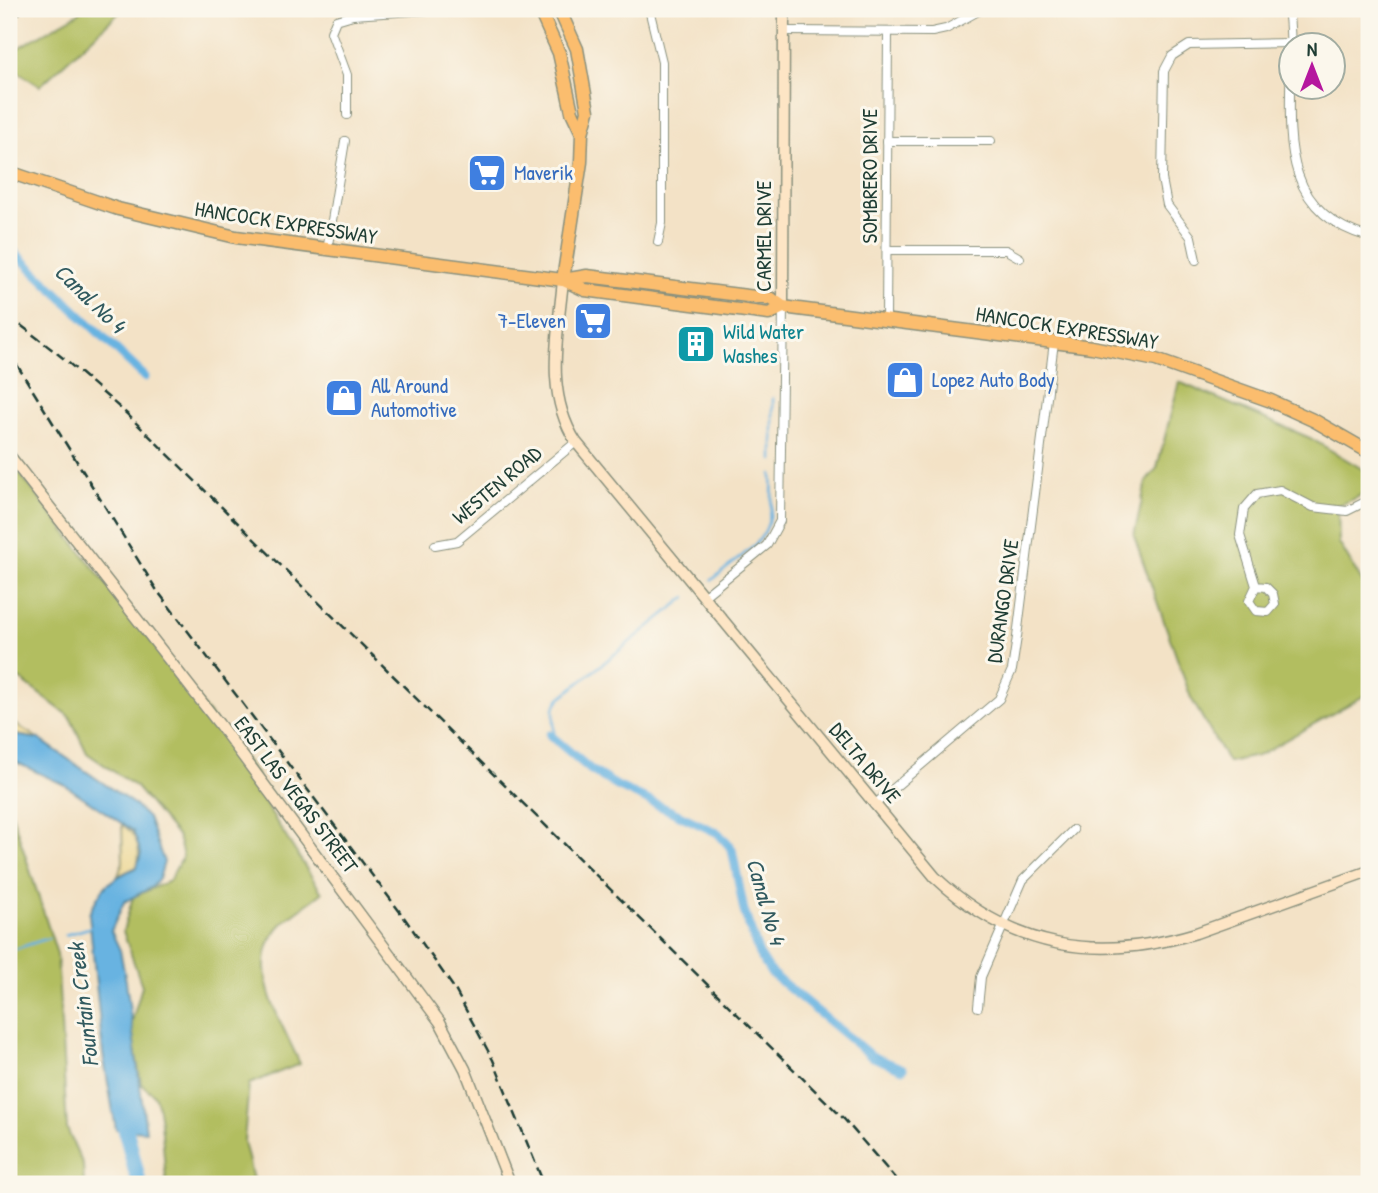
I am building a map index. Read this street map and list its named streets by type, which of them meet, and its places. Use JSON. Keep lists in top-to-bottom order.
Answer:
{
  "streets": {
    "main road": [
      "HANCOCK EXPRESSWAY",
      "CARMEL DRIVE",
      "DELTA DRIVE",
      "EAST LAS VEGAS STREET"
    ],
    "street": ["SOMBRERO DRIVE", "WESTEN ROAD", "DURANGO DRIVE"]
  },
  "crossings": [
    ["SOMBRERO DRIVE", "HANCOCK EXPRESSWAY"],
    ["HANCOCK EXPRESSWAY", "CARMEL DRIVE"],
    ["HANCOCK EXPRESSWAY", "DURANGO DRIVE"],
    ["HANCOCK EXPRESSWAY", "DELTA DRIVE"],
    ["CARMEL DRIVE", "DELTA DRIVE"],
    ["WESTEN ROAD", "DELTA DRIVE"],
    ["DURANGO DRIVE", "DELTA DRIVE"]
  ],
  "water": ["Canal No 4", "Fountain Creek"],
  "places": {
    "supermarket": ["Maverik", "7-Eleven"],
    "building": ["Wild Water Washes"],
    "shop": ["Lopez Auto Body", "All Around Automotive"]
  },
  "north": "top"
}
